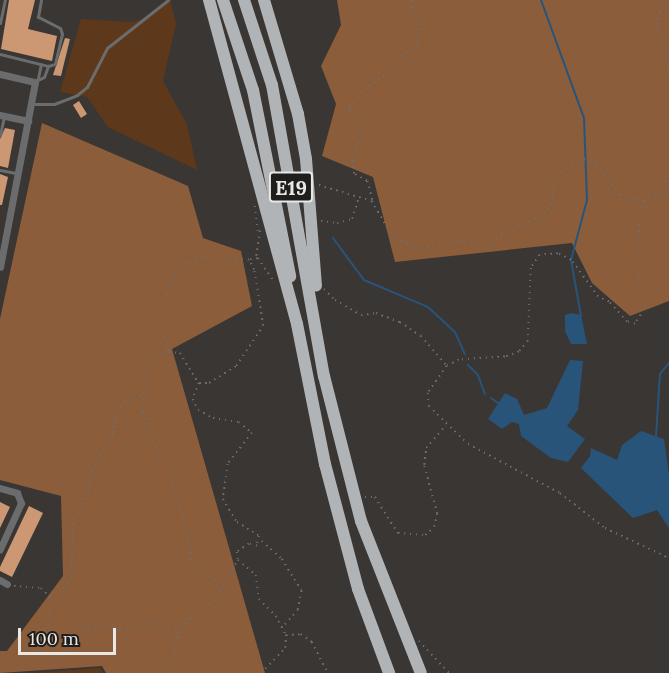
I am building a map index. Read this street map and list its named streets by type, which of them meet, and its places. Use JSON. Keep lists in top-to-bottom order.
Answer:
{
  "streets": {
    "highway": ["E19"]
  },
  "scale_bar": "100 m"
}
